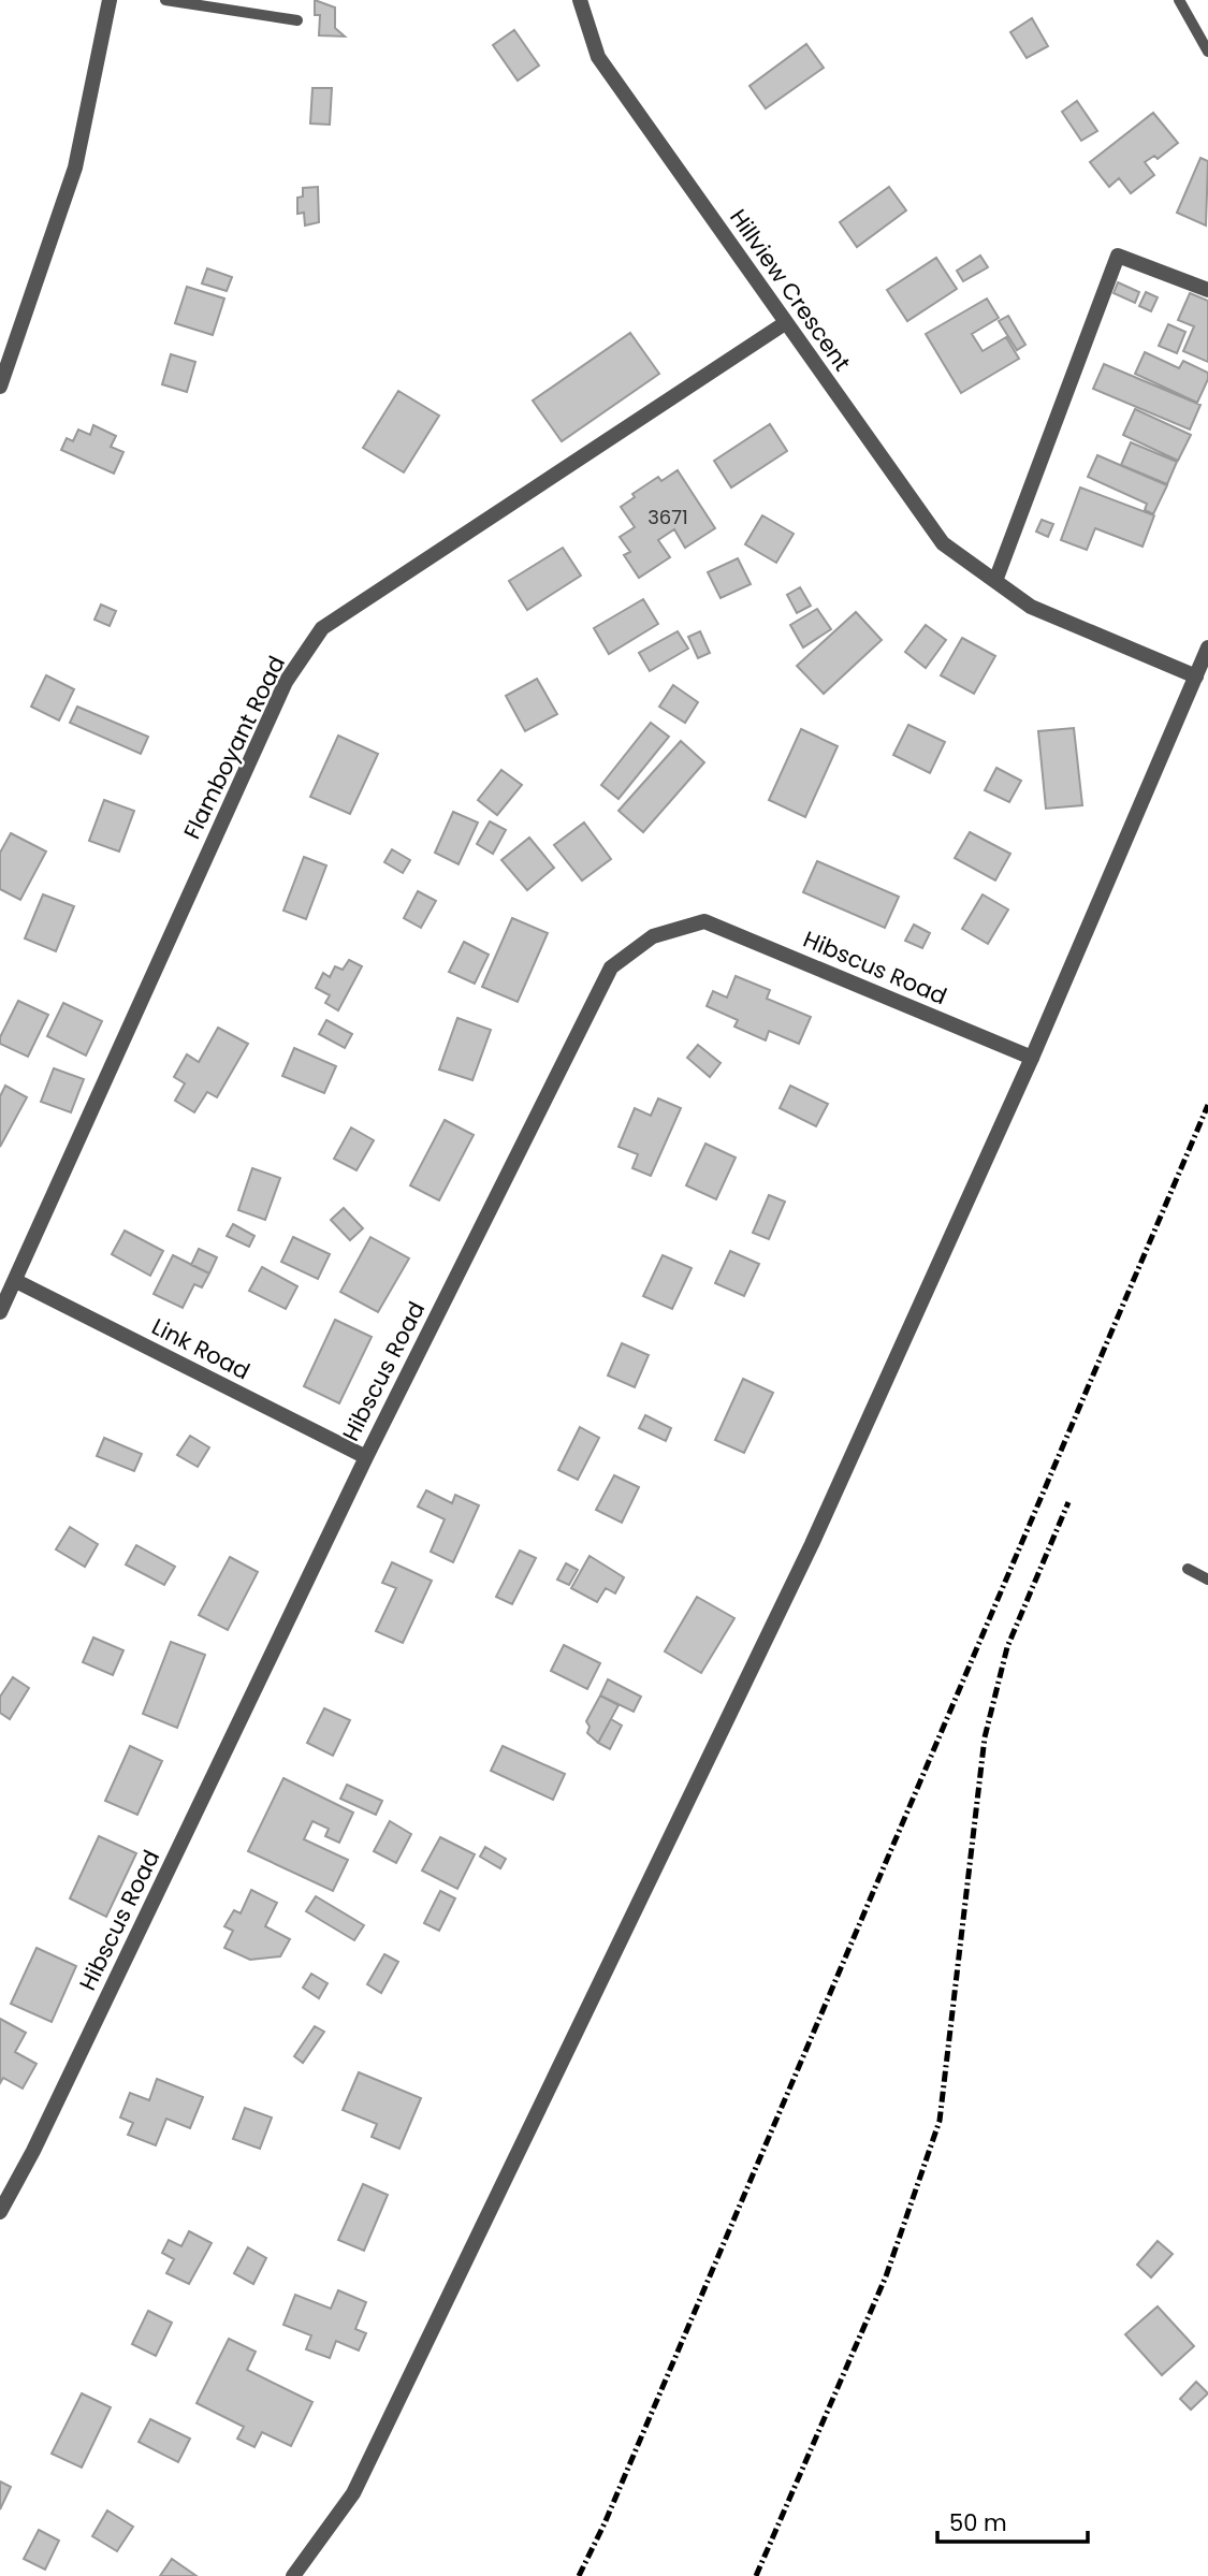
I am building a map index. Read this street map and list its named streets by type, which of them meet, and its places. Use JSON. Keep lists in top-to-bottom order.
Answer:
{
  "streets": {
    "street": [
      "Hillview Crescent",
      "Flamboyant Road",
      "Hibscus Road",
      "Link Road"
    ]
  },
  "crossings": [
    ["Hillview Crescent", "Flamboyant Road"],
    ["Flamboyant Road", "Link Road"],
    ["Hibscus Road", "Link Road"]
  ],
  "house_numbers": ["3671"],
  "scale_bar": "50 m"
}
